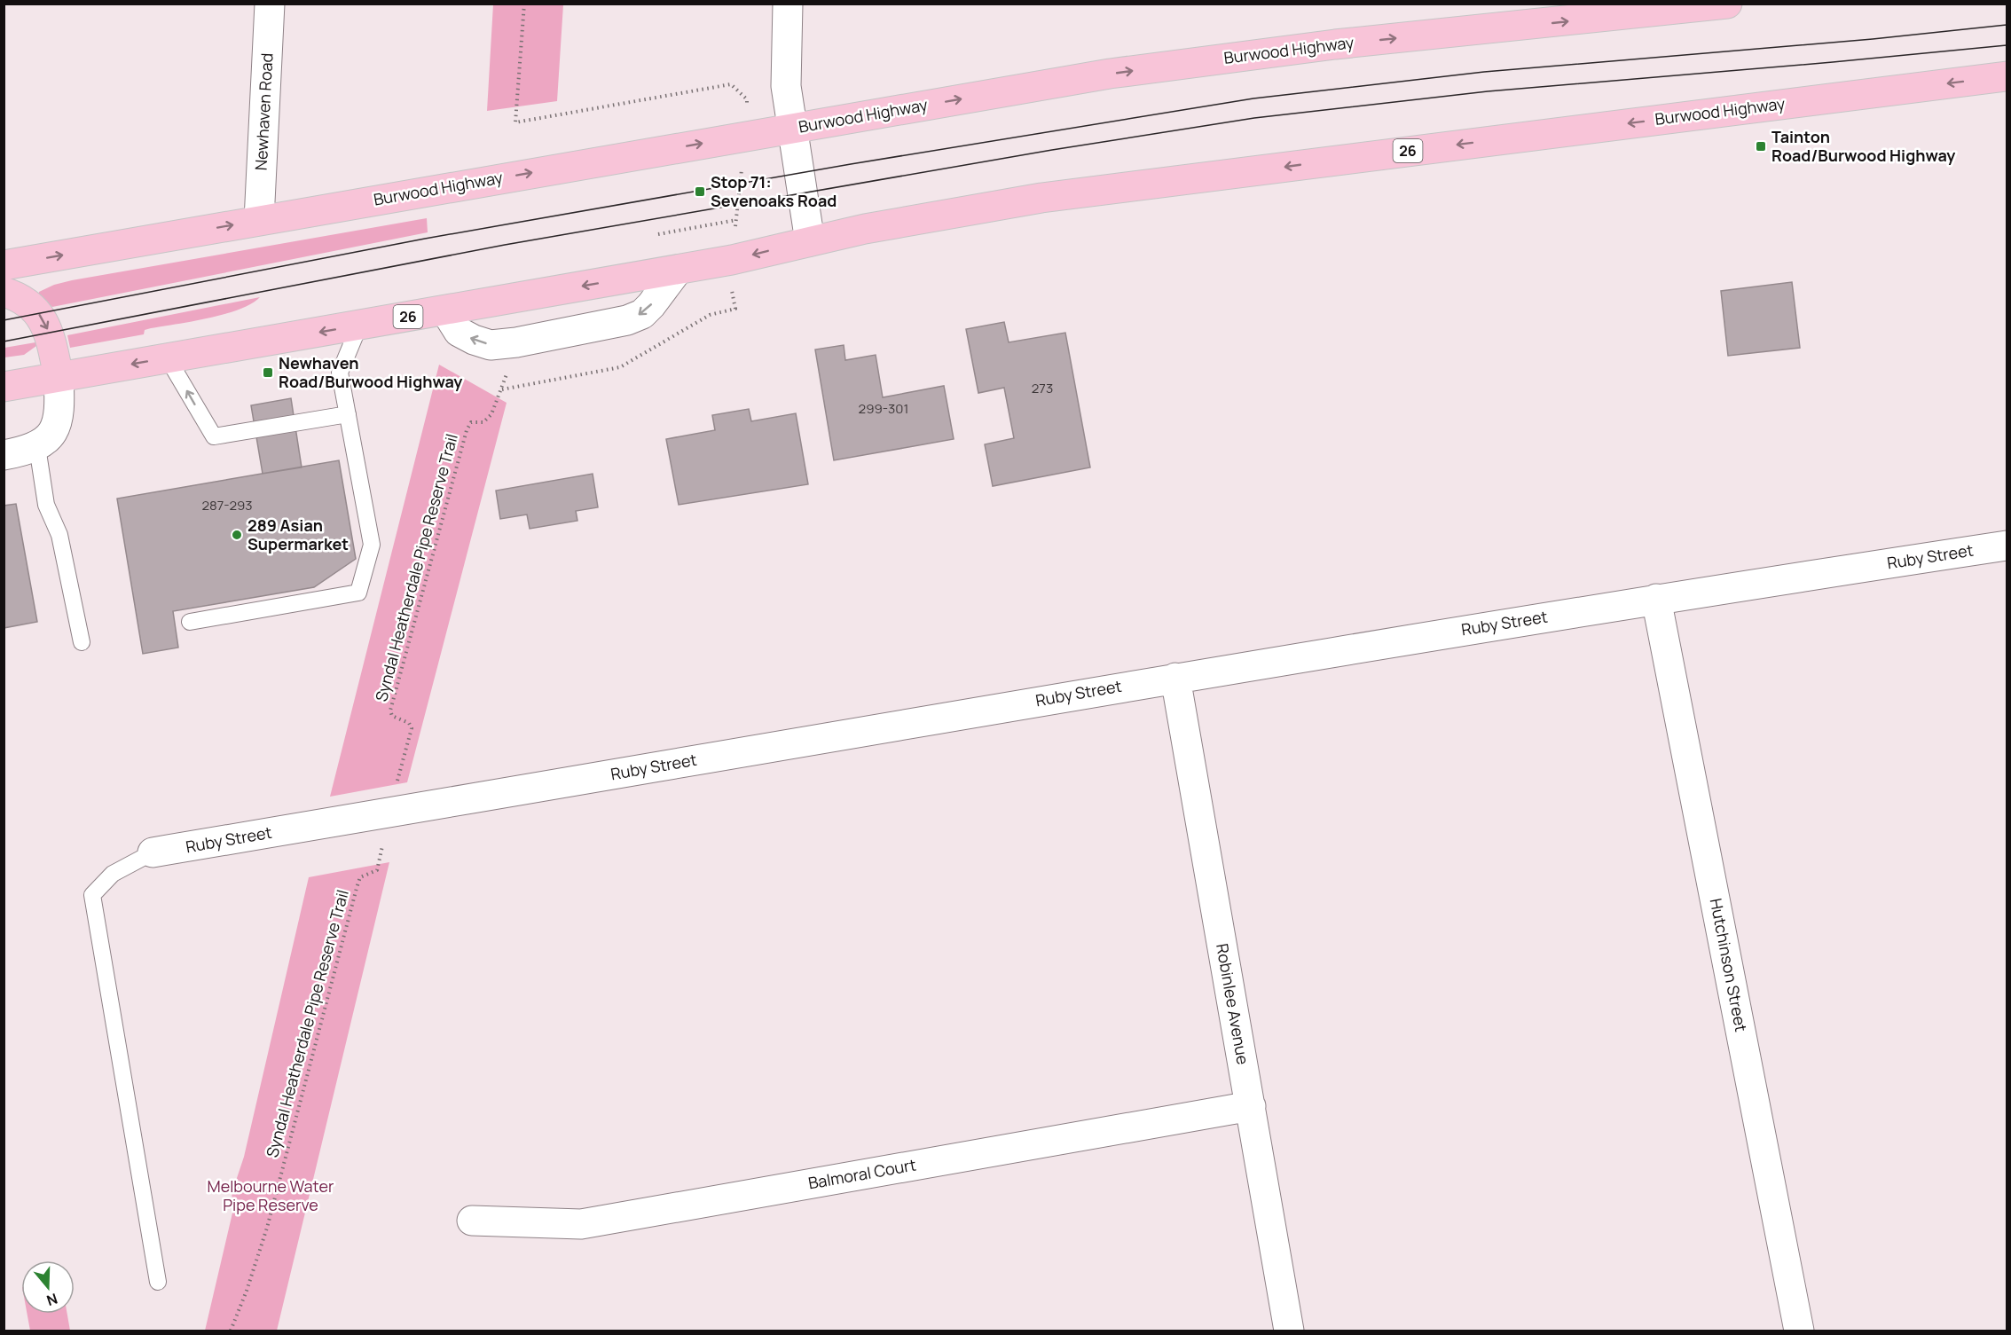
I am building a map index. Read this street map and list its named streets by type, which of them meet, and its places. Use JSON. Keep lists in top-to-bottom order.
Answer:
{
  "streets": {
    "highway": ["Burwood Highway", "26"],
    "street": [
      "Newhaven Road",
      "Ruby Street",
      "Hutchinson Street",
      "Robinlee Avenue",
      "Balmoral Court"
    ],
    "path": ["Syndal Heatherdale Pipe Reserve Trail"]
  },
  "crossings": [
    ["Burwood Highway", "Newhaven Road"],
    ["Ruby Street", "Syndal Heatherdale Pipe Reserve Trail"],
    ["Ruby Street", "Hutchinson Street"],
    ["Ruby Street", "Robinlee Avenue"],
    ["Robinlee Avenue", "Balmoral Court"]
  ],
  "parks": ["Melbourne Water Pipe Reserve"],
  "places": {
    "transit": ["Tainton Road/Burwood Highway", "Stop 71: Sevenoaks Road", "Newhaven Road/Burwood Highway"],
    "other": ["289 Asian Supermarket"]
  },
  "house_numbers": ["273", "299-301", "287-293"],
  "north": "bottom"
}
